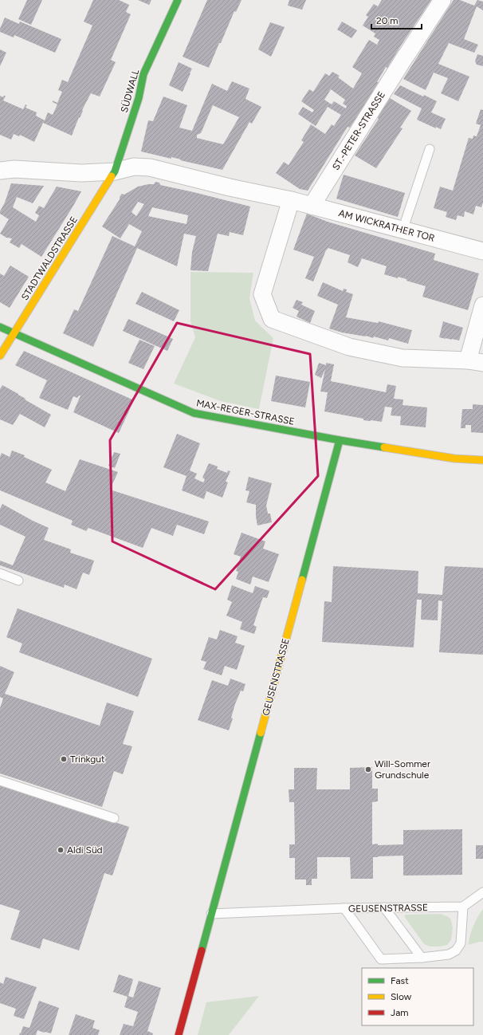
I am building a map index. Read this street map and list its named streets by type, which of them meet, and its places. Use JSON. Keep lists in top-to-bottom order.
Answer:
{
  "streets": {
    "street": [
      "SÜDWALL",
      "ST.-PETER-STRASSE",
      "AM WICKRATHER TOR",
      "STADTWALDSTRASSE",
      "MAX-REGER-STRASSE",
      "GEUSENSTRASSE"
    ]
  },
  "crossings": [
    ["SÜDWALL", "AM WICKRATHER TOR"],
    ["SÜDWALL", "STADTWALDSTRASSE"],
    ["ST.-PETER-STRASSE", "AM WICKRATHER TOR"],
    ["AM WICKRATHER TOR", "STADTWALDSTRASSE"],
    ["STADTWALDSTRASSE", "MAX-REGER-STRASSE"],
    ["MAX-REGER-STRASSE", "GEUSENSTRASSE"]
  ],
  "places": ["Trinkgut", "Will-Sommer Grundschule", "Aldi Süd"],
  "legend": ["Fast", "Slow", "Jam"],
  "scale_bar": "20 m"
}
